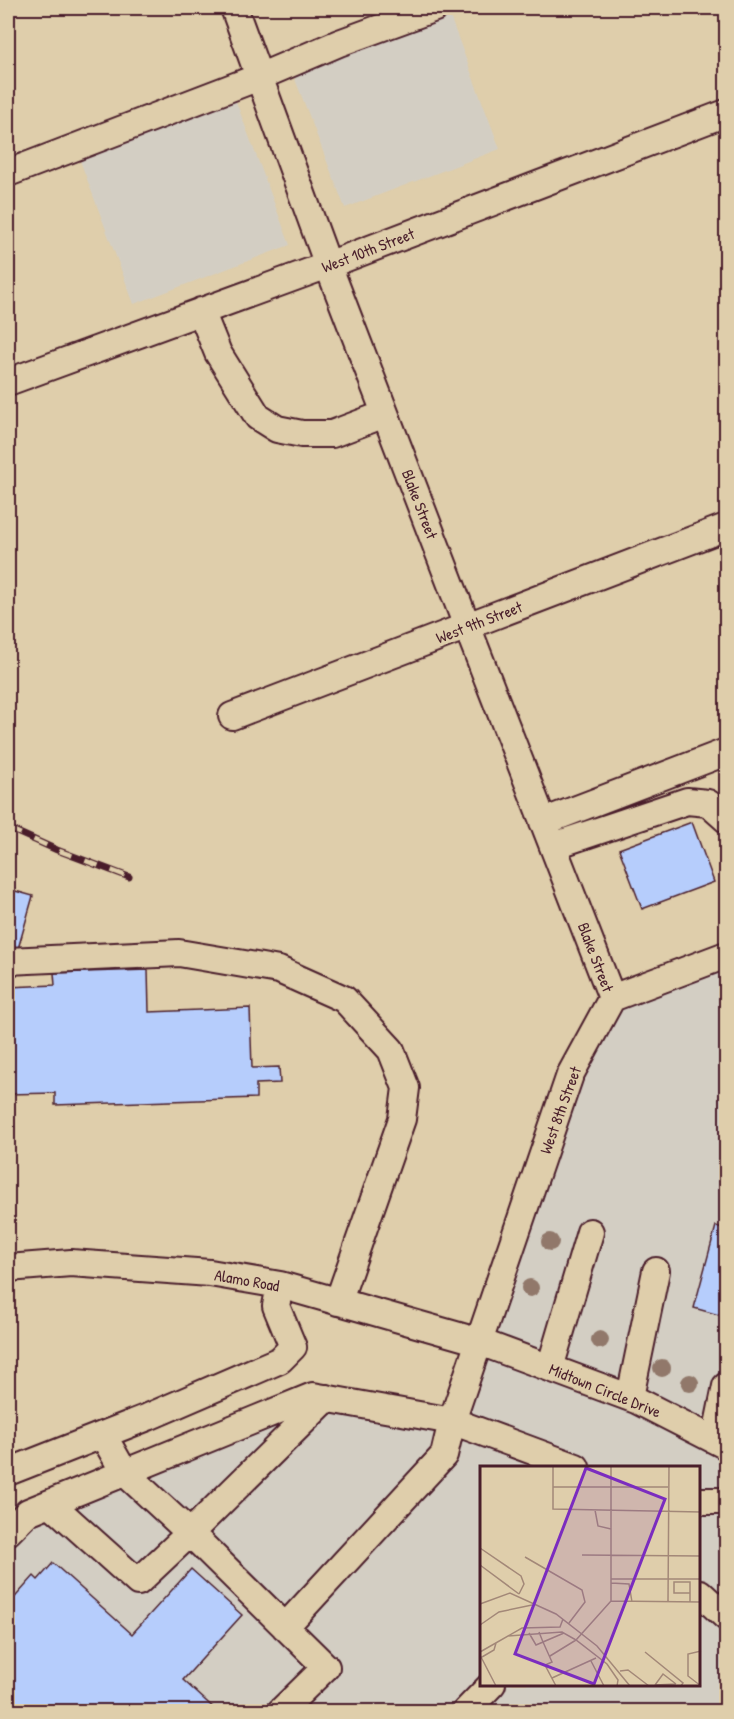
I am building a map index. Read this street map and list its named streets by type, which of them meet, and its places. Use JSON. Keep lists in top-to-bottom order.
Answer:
{
  "streets": {
    "street": [
      "West 10th Street",
      "Blake Street",
      "West 9th Street",
      "West 8th Street",
      "Alamo Road",
      "Midtown Circle Drive"
    ]
  },
  "crossings": [
    ["West 10th Street", "Blake Street"],
    ["Blake Street", "West 9th Street"],
    ["Blake Street", "West 8th Street"],
    ["West 8th Street", "Alamo Road"],
    ["West 8th Street", "Midtown Circle Drive"],
    ["Alamo Road", "Midtown Circle Drive"]
  ]
}
